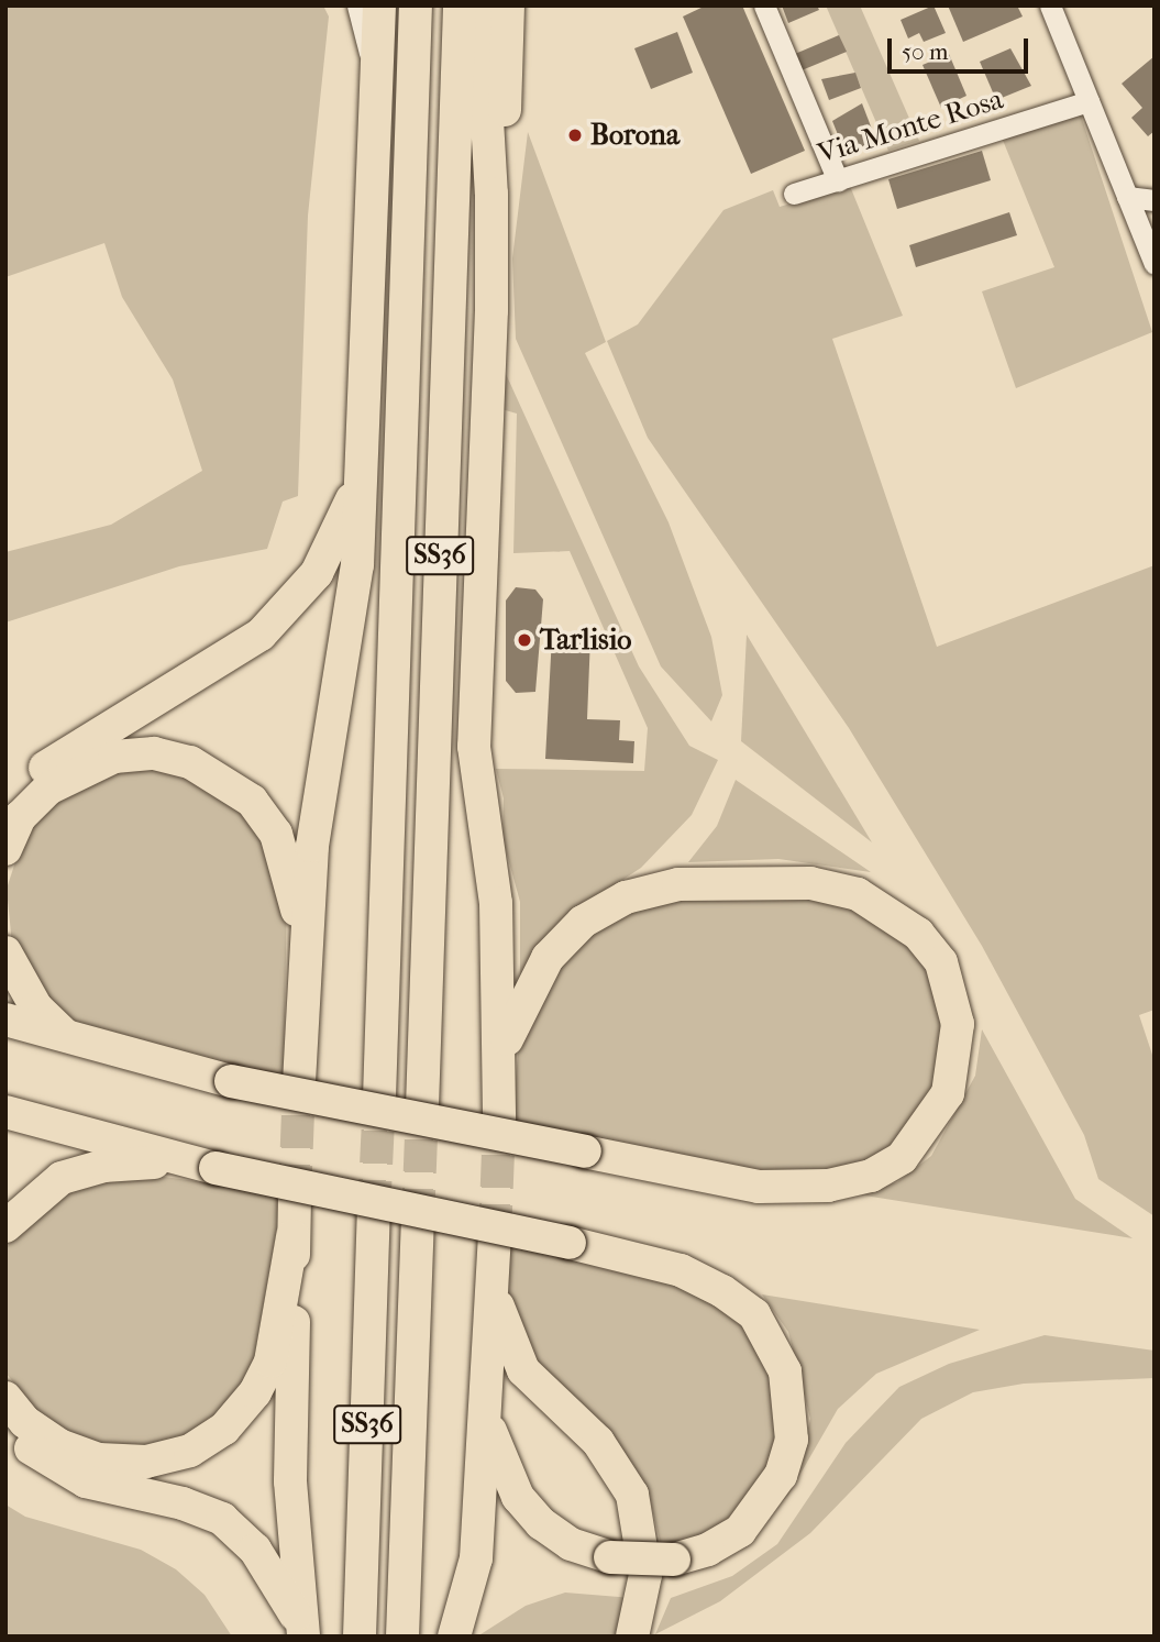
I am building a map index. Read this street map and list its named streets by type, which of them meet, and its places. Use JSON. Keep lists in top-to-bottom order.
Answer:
{
  "streets": {
    "highway": ["SS36"],
    "street": ["Via Monte Rosa"]
  },
  "places": ["Borona", "Tarlisio"],
  "scale_bar": "50 m"
}
